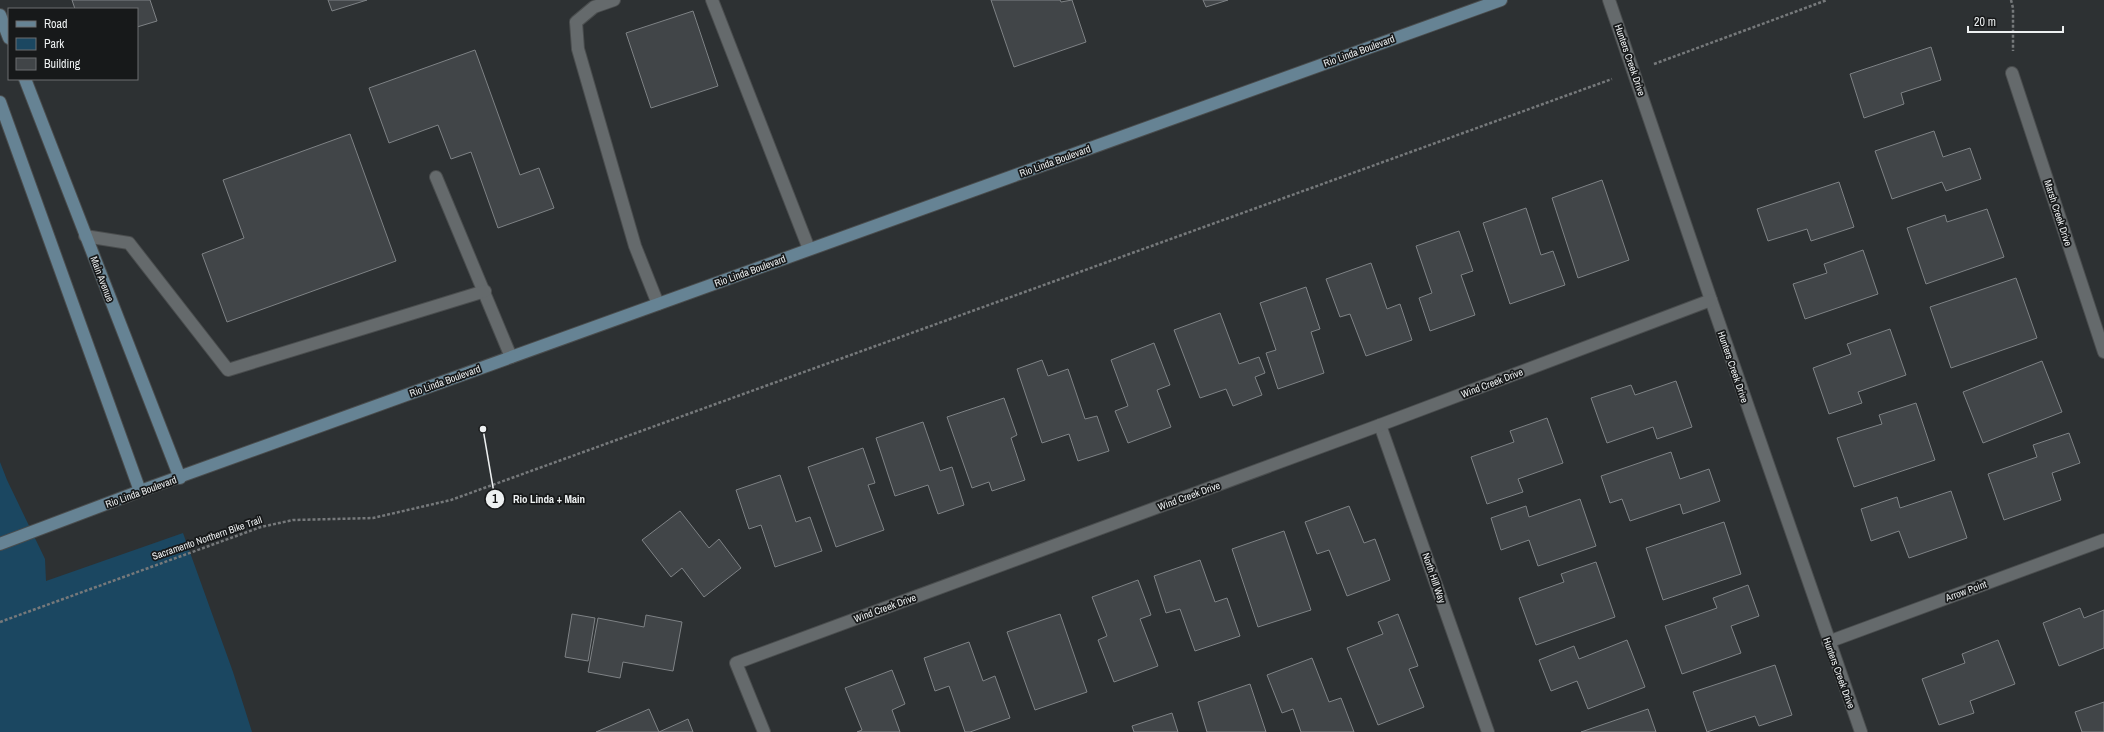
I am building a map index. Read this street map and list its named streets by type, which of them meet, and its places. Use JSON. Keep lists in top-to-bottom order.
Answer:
{
  "streets": {
    "main road": ["Rio Linda Boulevard", "Main Avenue"],
    "street": [
      "Hunters Creek Drive",
      "Marsh Creek Drive",
      "Wind Creek Drive",
      "North Hill Way",
      "Arrow Point"
    ],
    "path": ["Sacramento Northern Bike Trail"]
  },
  "crossings": [
    ["Rio Linda Boulevard", "Main Avenue"],
    ["Hunters Creek Drive", "Wind Creek Drive"],
    ["Hunters Creek Drive", "Arrow Point"],
    ["Wind Creek Drive", "North Hill Way"]
  ],
  "places": ["Rio Linda + Main"],
  "legend": ["Road", "Park", "Building"],
  "scale_bar": "20 m"
}
